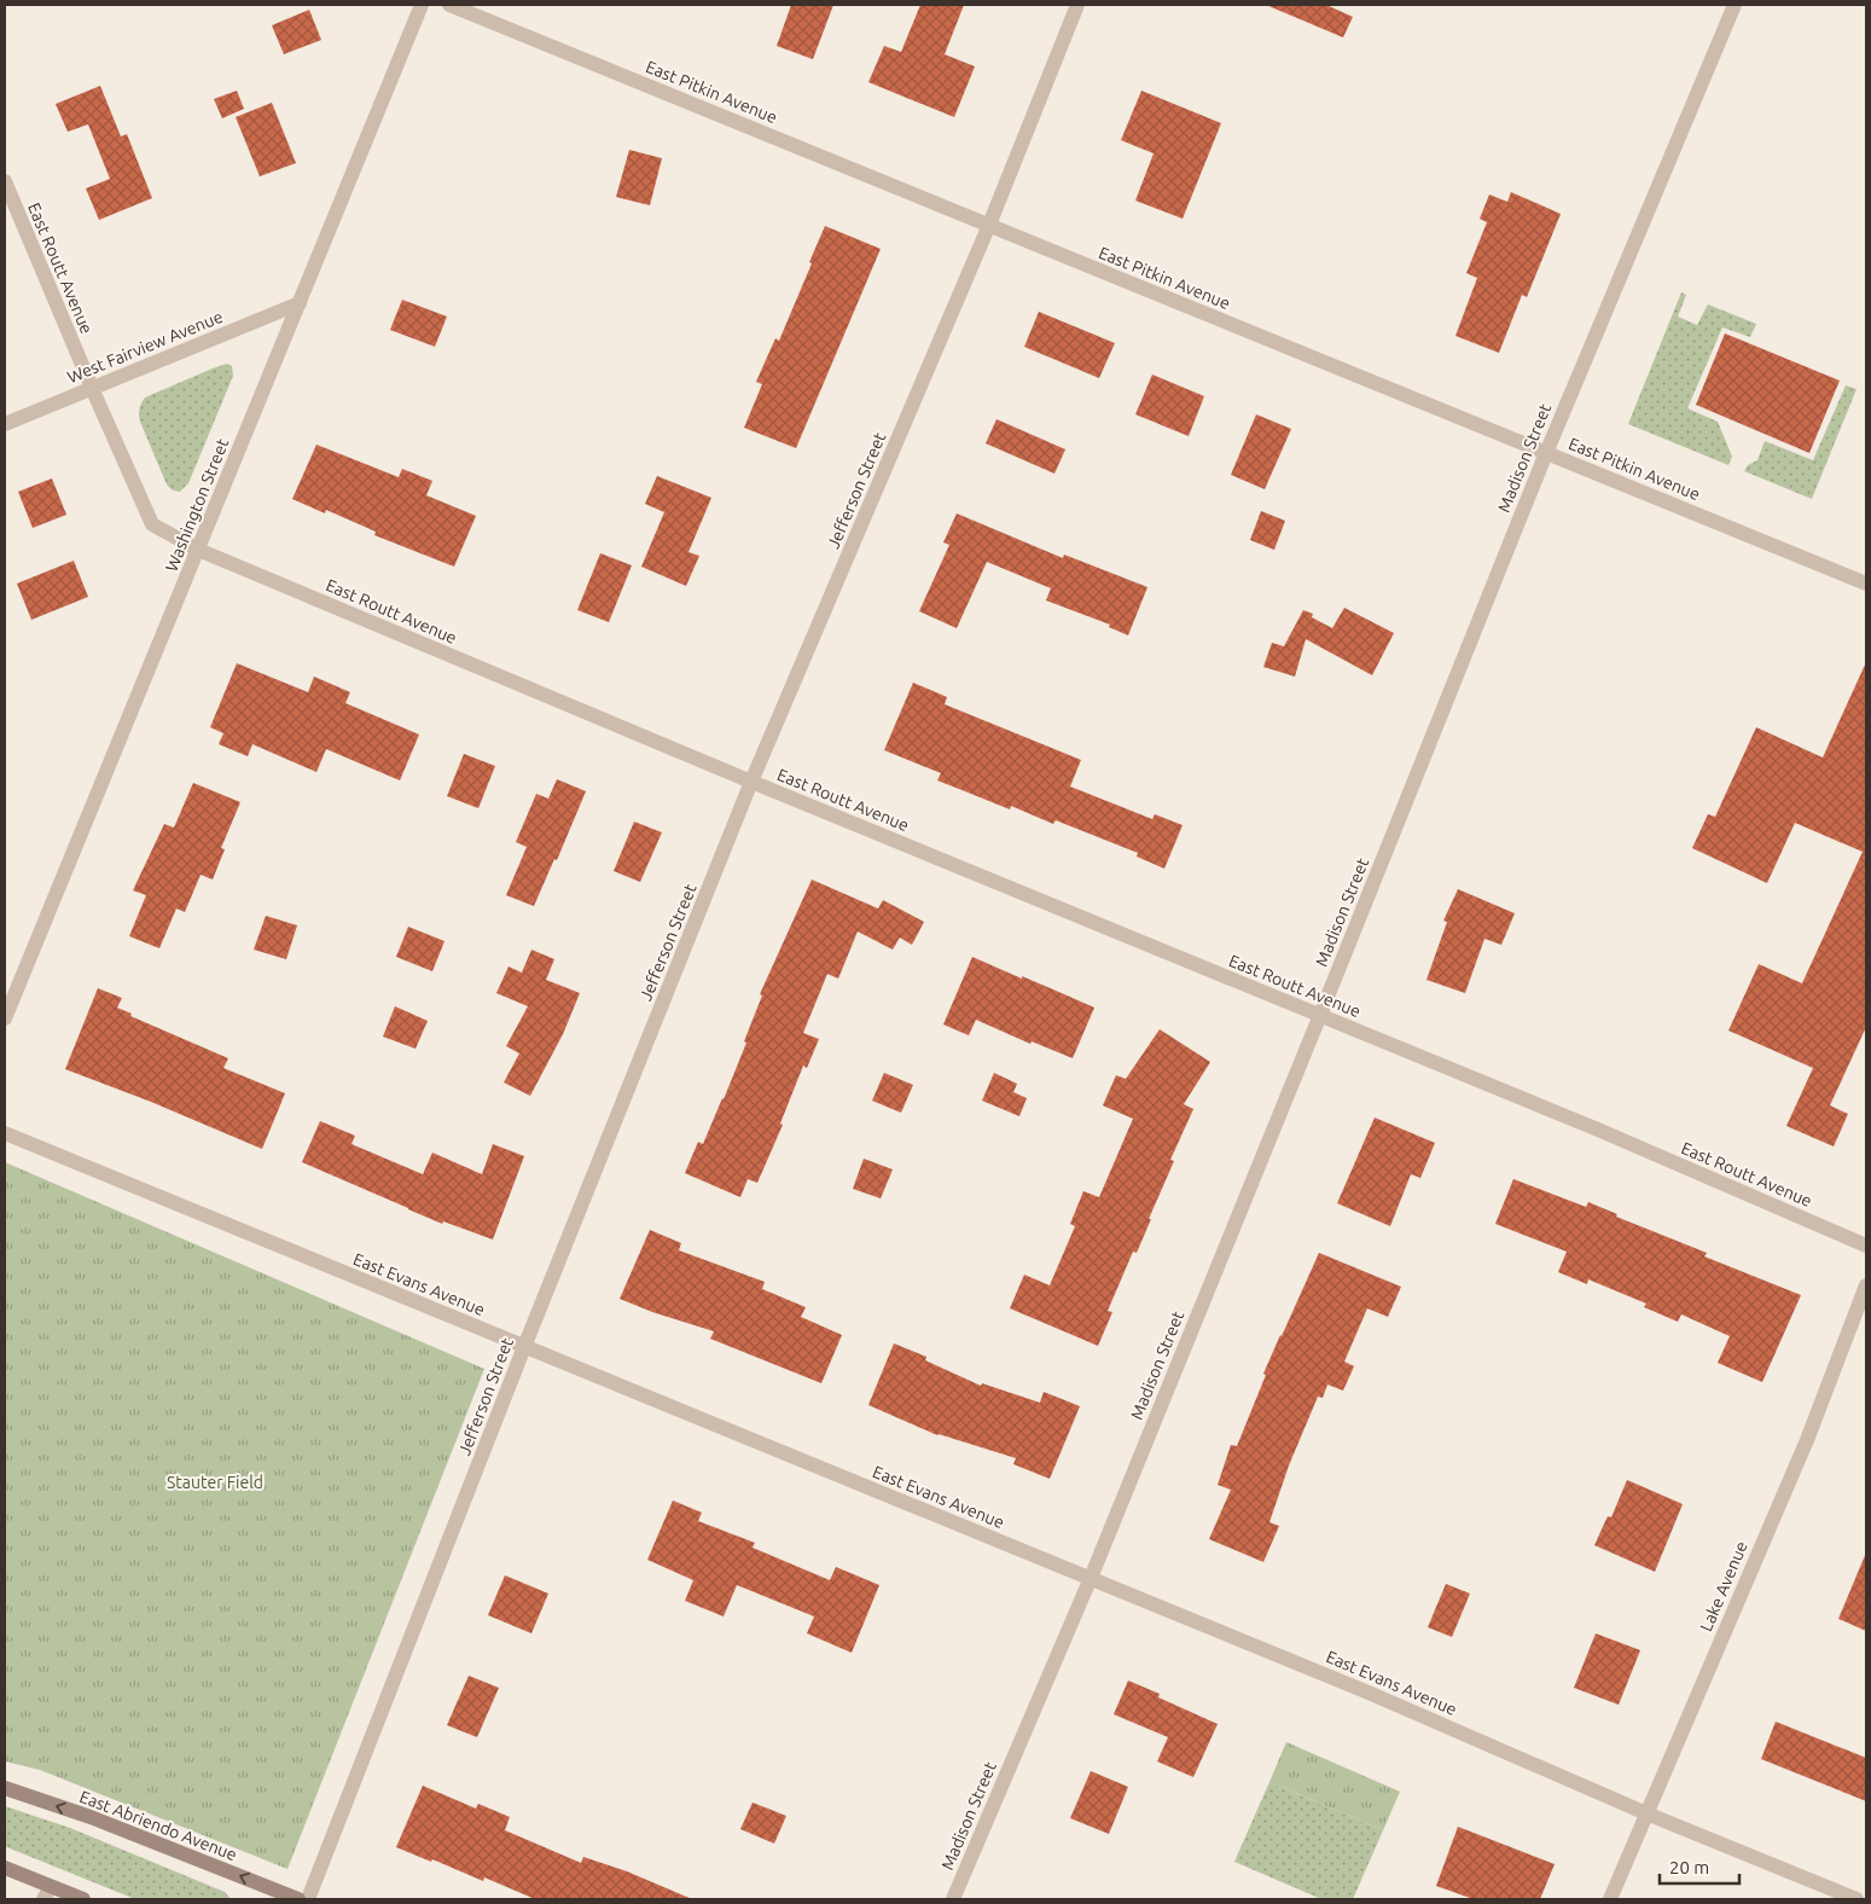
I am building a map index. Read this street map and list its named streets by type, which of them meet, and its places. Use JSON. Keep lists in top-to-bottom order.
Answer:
{
  "streets": {
    "main road": ["East Abriendo Avenue"],
    "street": [
      "East Pitkin Avenue",
      "East Routt Avenue",
      "West Fairview Avenue",
      "Madison Street",
      "Jefferson Street",
      "Washington Street",
      "East Evans Avenue",
      "Lake Avenue"
    ]
  },
  "crossings": [
    ["East Pitkin Avenue", "Madison Street"],
    ["East Pitkin Avenue", "Jefferson Street"],
    ["East Routt Avenue", "West Fairview Avenue"],
    ["East Routt Avenue", "Madison Street"],
    ["East Routt Avenue", "Jefferson Street"],
    ["East Routt Avenue", "Washington Street"],
    ["West Fairview Avenue", "Washington Street"],
    ["Madison Street", "East Evans Avenue"],
    ["Jefferson Street", "East Evans Avenue"],
    ["East Evans Avenue", "Lake Avenue"]
  ],
  "one_way": ["East Abriendo Avenue"],
  "parks": ["Stauter Field"],
  "scale_bar": "20 m"
}
